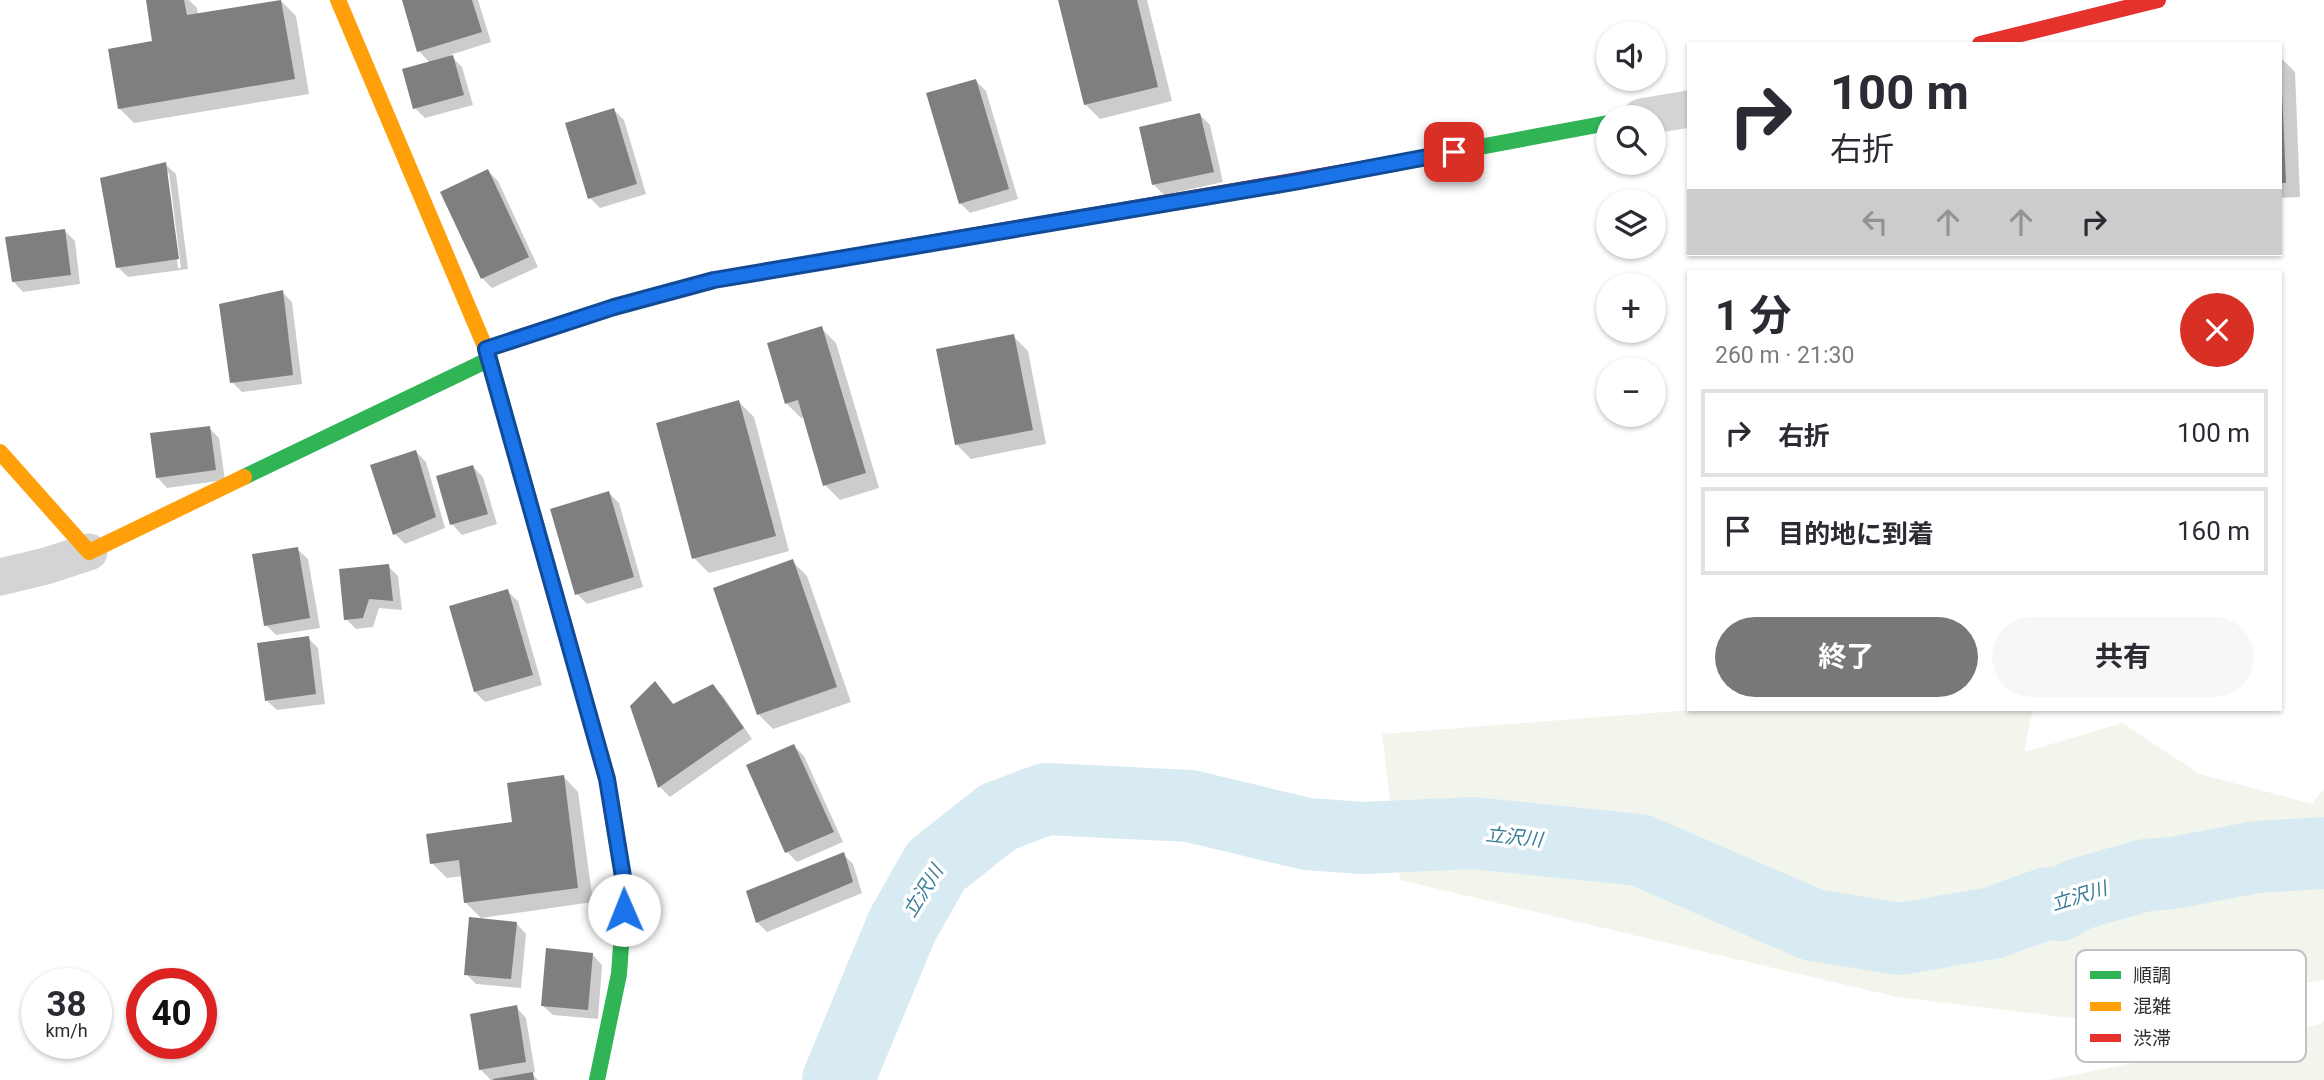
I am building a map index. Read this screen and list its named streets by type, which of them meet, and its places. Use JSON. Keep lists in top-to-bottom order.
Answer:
{
  "water": ["立沢川"],
  "legend": ["順調", "混雑", "渋滞"],
  "page": {
    "map_buttons": ["+", "−"],
    "turn": ["100 m", "右折"],
    "heading": ["1 分", "260 m · 21:30"],
    "list": [
      {
        "name": "右折",
        "value": "100 m"
      },
      {
        "name": "目的地に到着",
        "value": "160 m"
      }
    ],
    "buttons": ["終了", "共有"],
    "speed": "38 km/h",
    "limit": "40"
  }
}
